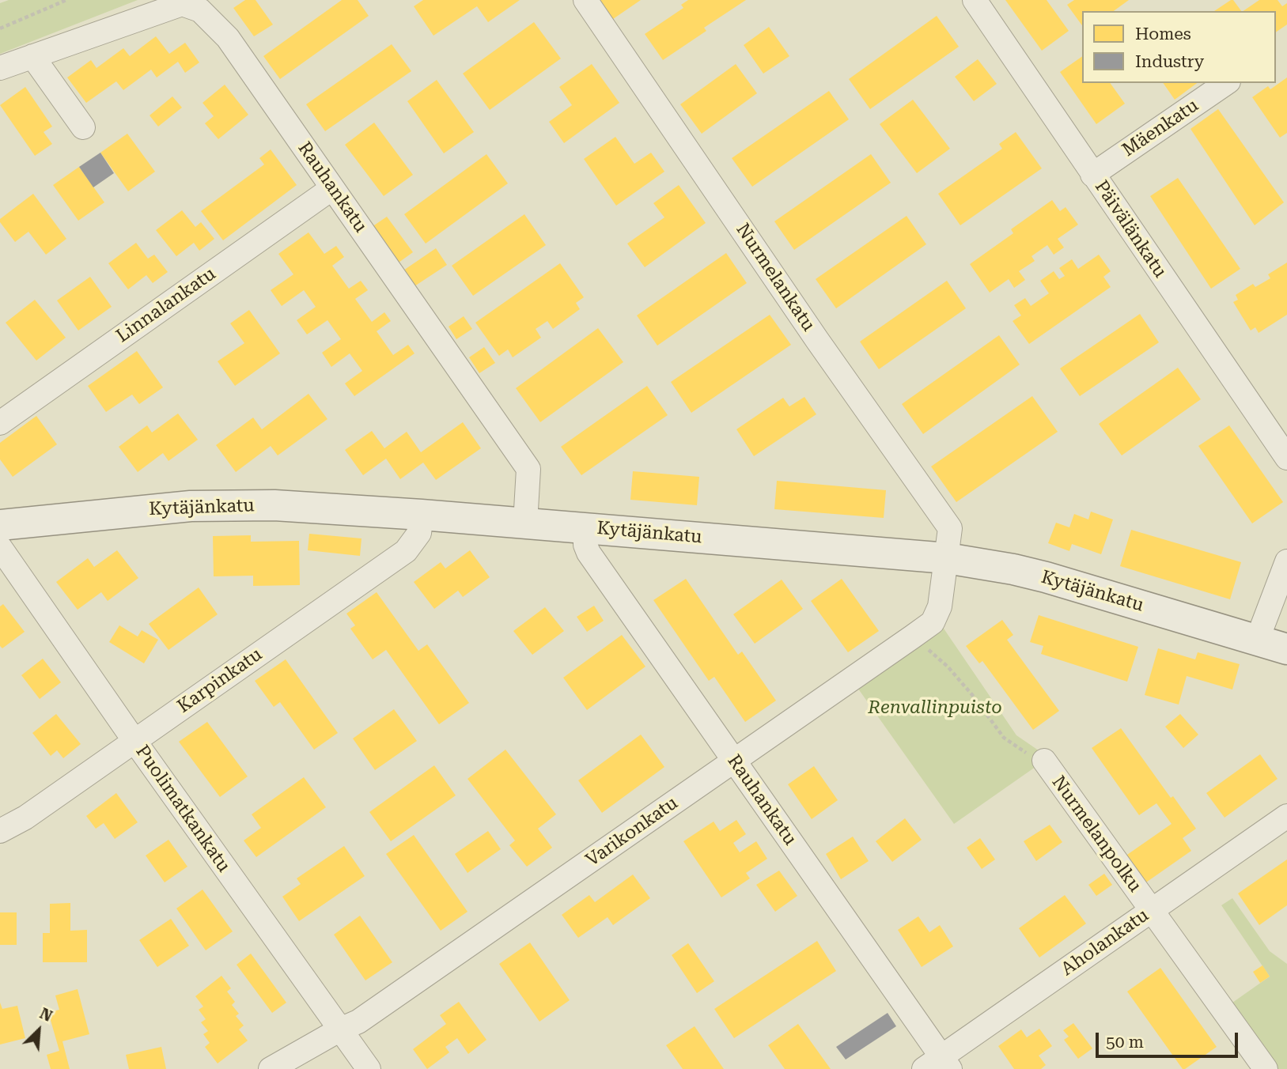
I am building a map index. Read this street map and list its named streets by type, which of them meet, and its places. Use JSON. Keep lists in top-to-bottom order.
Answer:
{
  "streets": {
    "street": [
      "Mäenkatu",
      "Rauhankatu",
      "Päivälänkatu",
      "Nurmelankatu",
      "Linnalankatu",
      "Kytäjänkatu",
      "Karpinkatu",
      "Puolimatkankatu",
      "Varikonkatu",
      "Nurmelanpolku",
      "Aholankatu"
    ]
  },
  "crossings": [
    ["Mäenkatu", "Päivälänkatu"],
    ["Rauhankatu", "Linnalankatu"],
    ["Rauhankatu", "Kytäjänkatu"],
    ["Rauhankatu", "Varikonkatu"],
    ["Rauhankatu", "Aholankatu"],
    ["Nurmelankatu", "Kytäjänkatu"],
    ["Nurmelankatu", "Varikonkatu"],
    ["Kytäjänkatu", "Karpinkatu"],
    ["Kytäjänkatu", "Varikonkatu"],
    ["Karpinkatu", "Puolimatkankatu"],
    ["Puolimatkankatu", "Varikonkatu"],
    ["Nurmelanpolku", "Aholankatu"]
  ],
  "parks": ["Renvallinpuisto"],
  "legend": ["Homes", "Industry"],
  "scale_bar": "50 m",
  "north": "top right"
}
